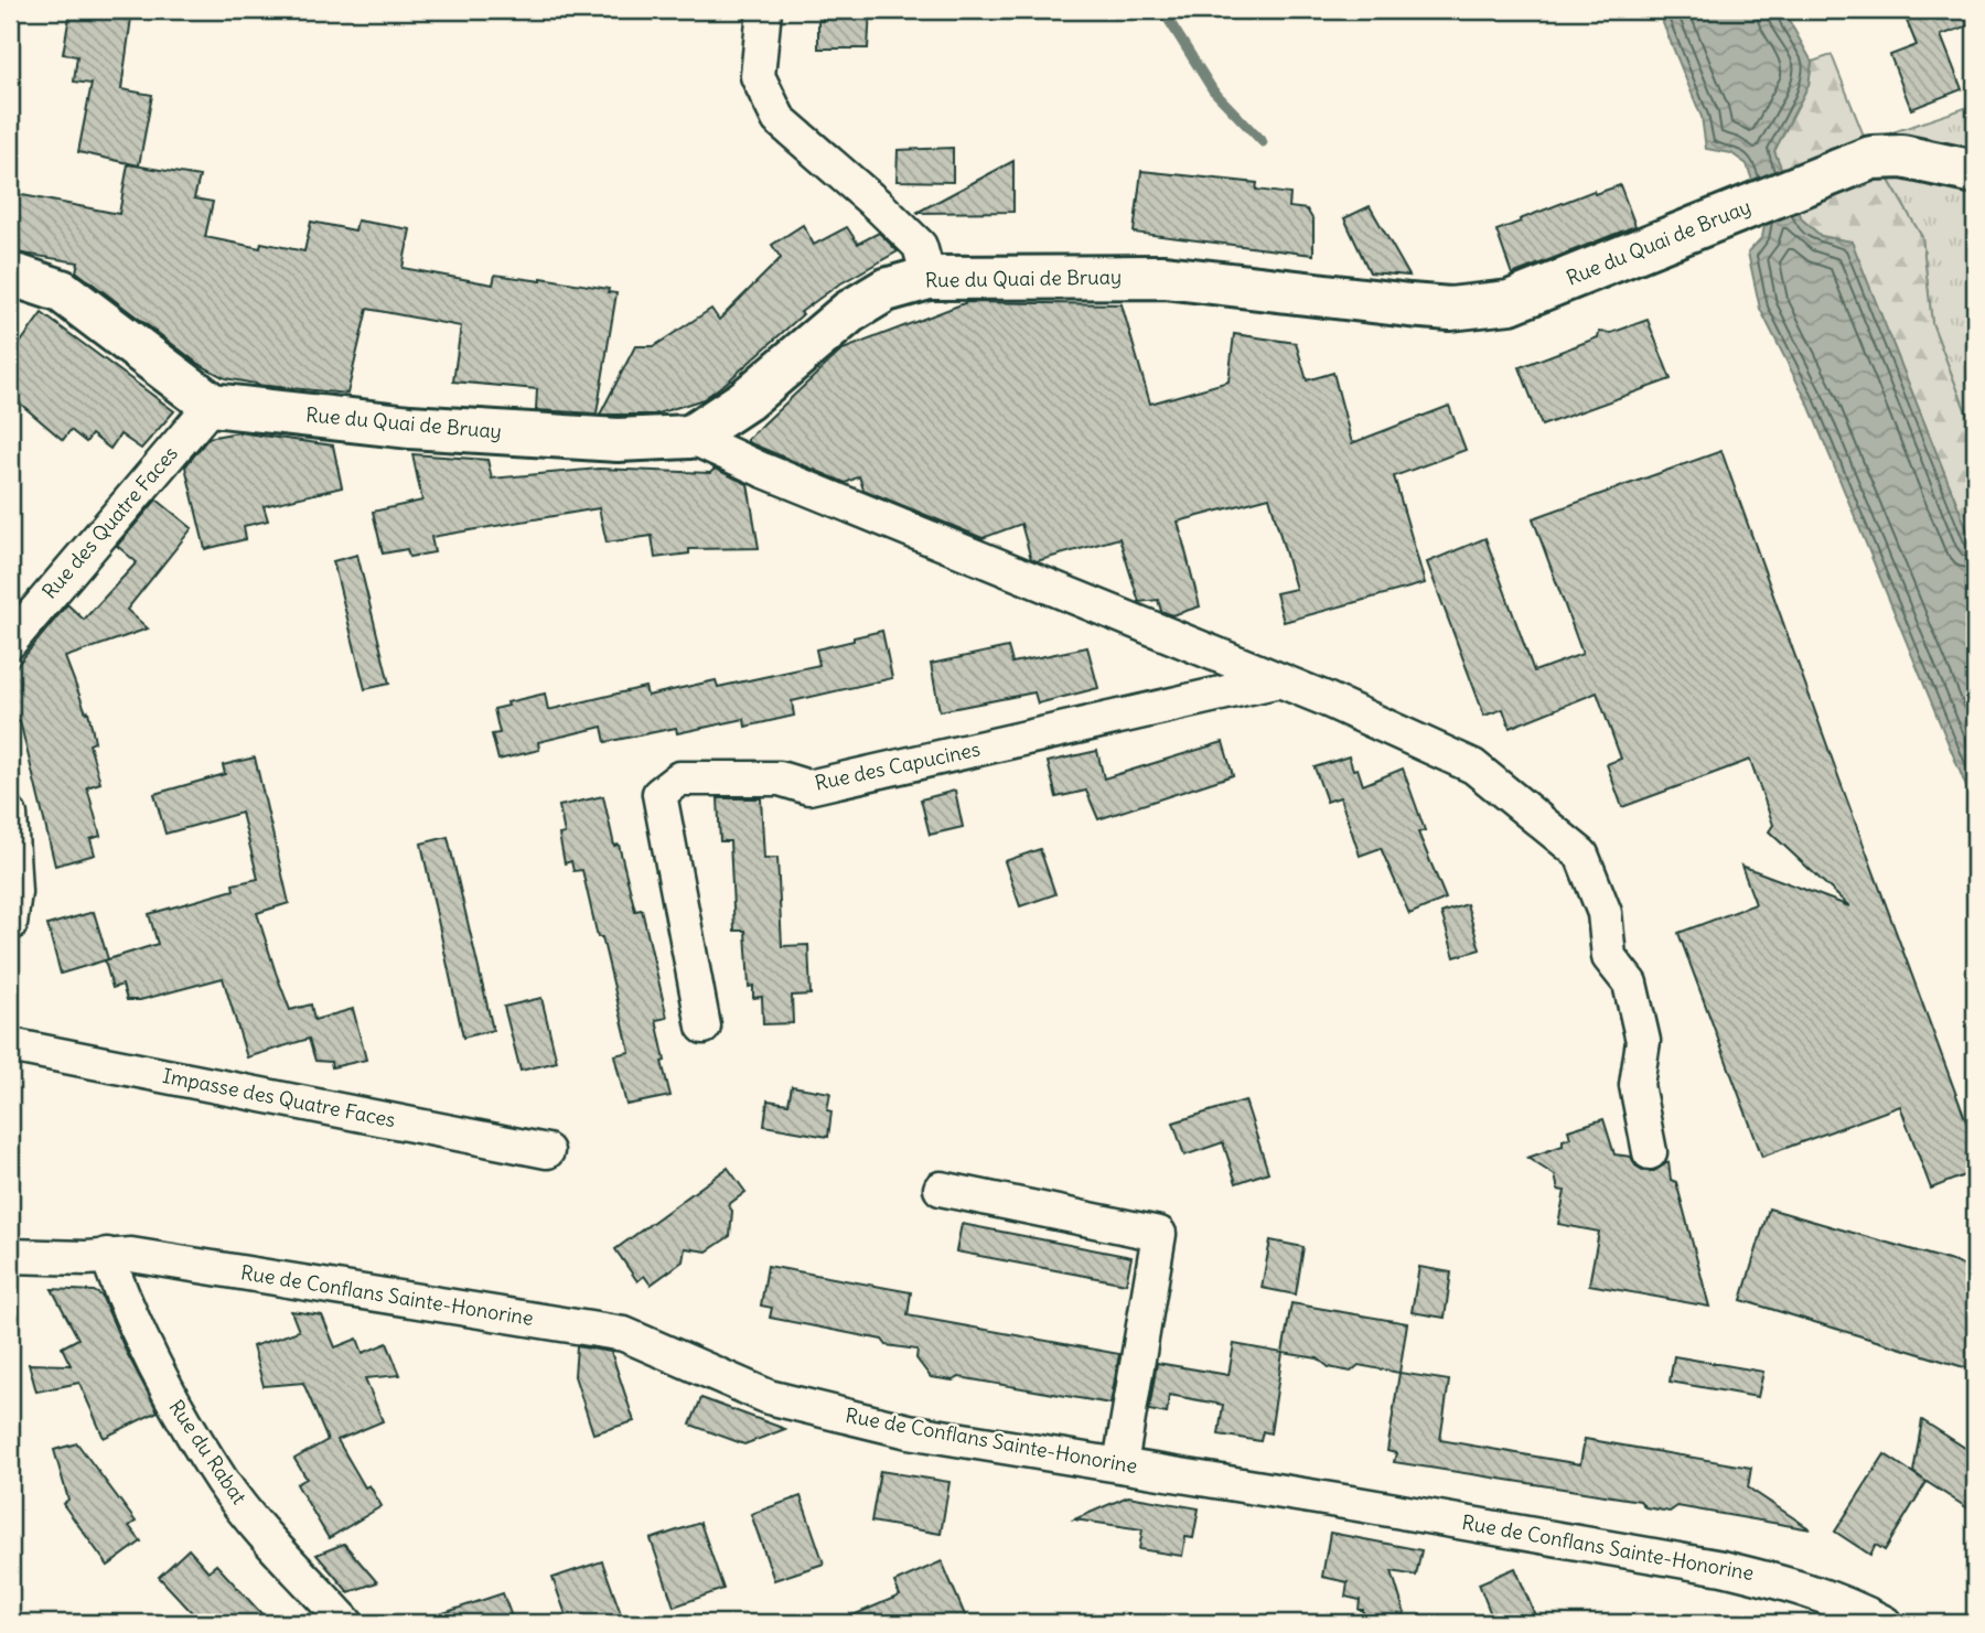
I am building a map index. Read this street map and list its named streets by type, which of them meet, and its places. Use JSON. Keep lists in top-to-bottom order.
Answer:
{
  "streets": {
    "street": [
      "Rue du Quai de Bruay",
      "Rue des Quatre Faces",
      "Rue des Capucines",
      "Impasse des Quatre Faces",
      "Rue de Conflans Sainte-Honorine",
      "Rue du Rabat"
    ]
  },
  "crossings": [
    ["Rue du Quai de Bruay", "Rue des Quatre Faces"],
    ["Rue de Conflans Sainte-Honorine", "Rue du Rabat"]
  ]
}
